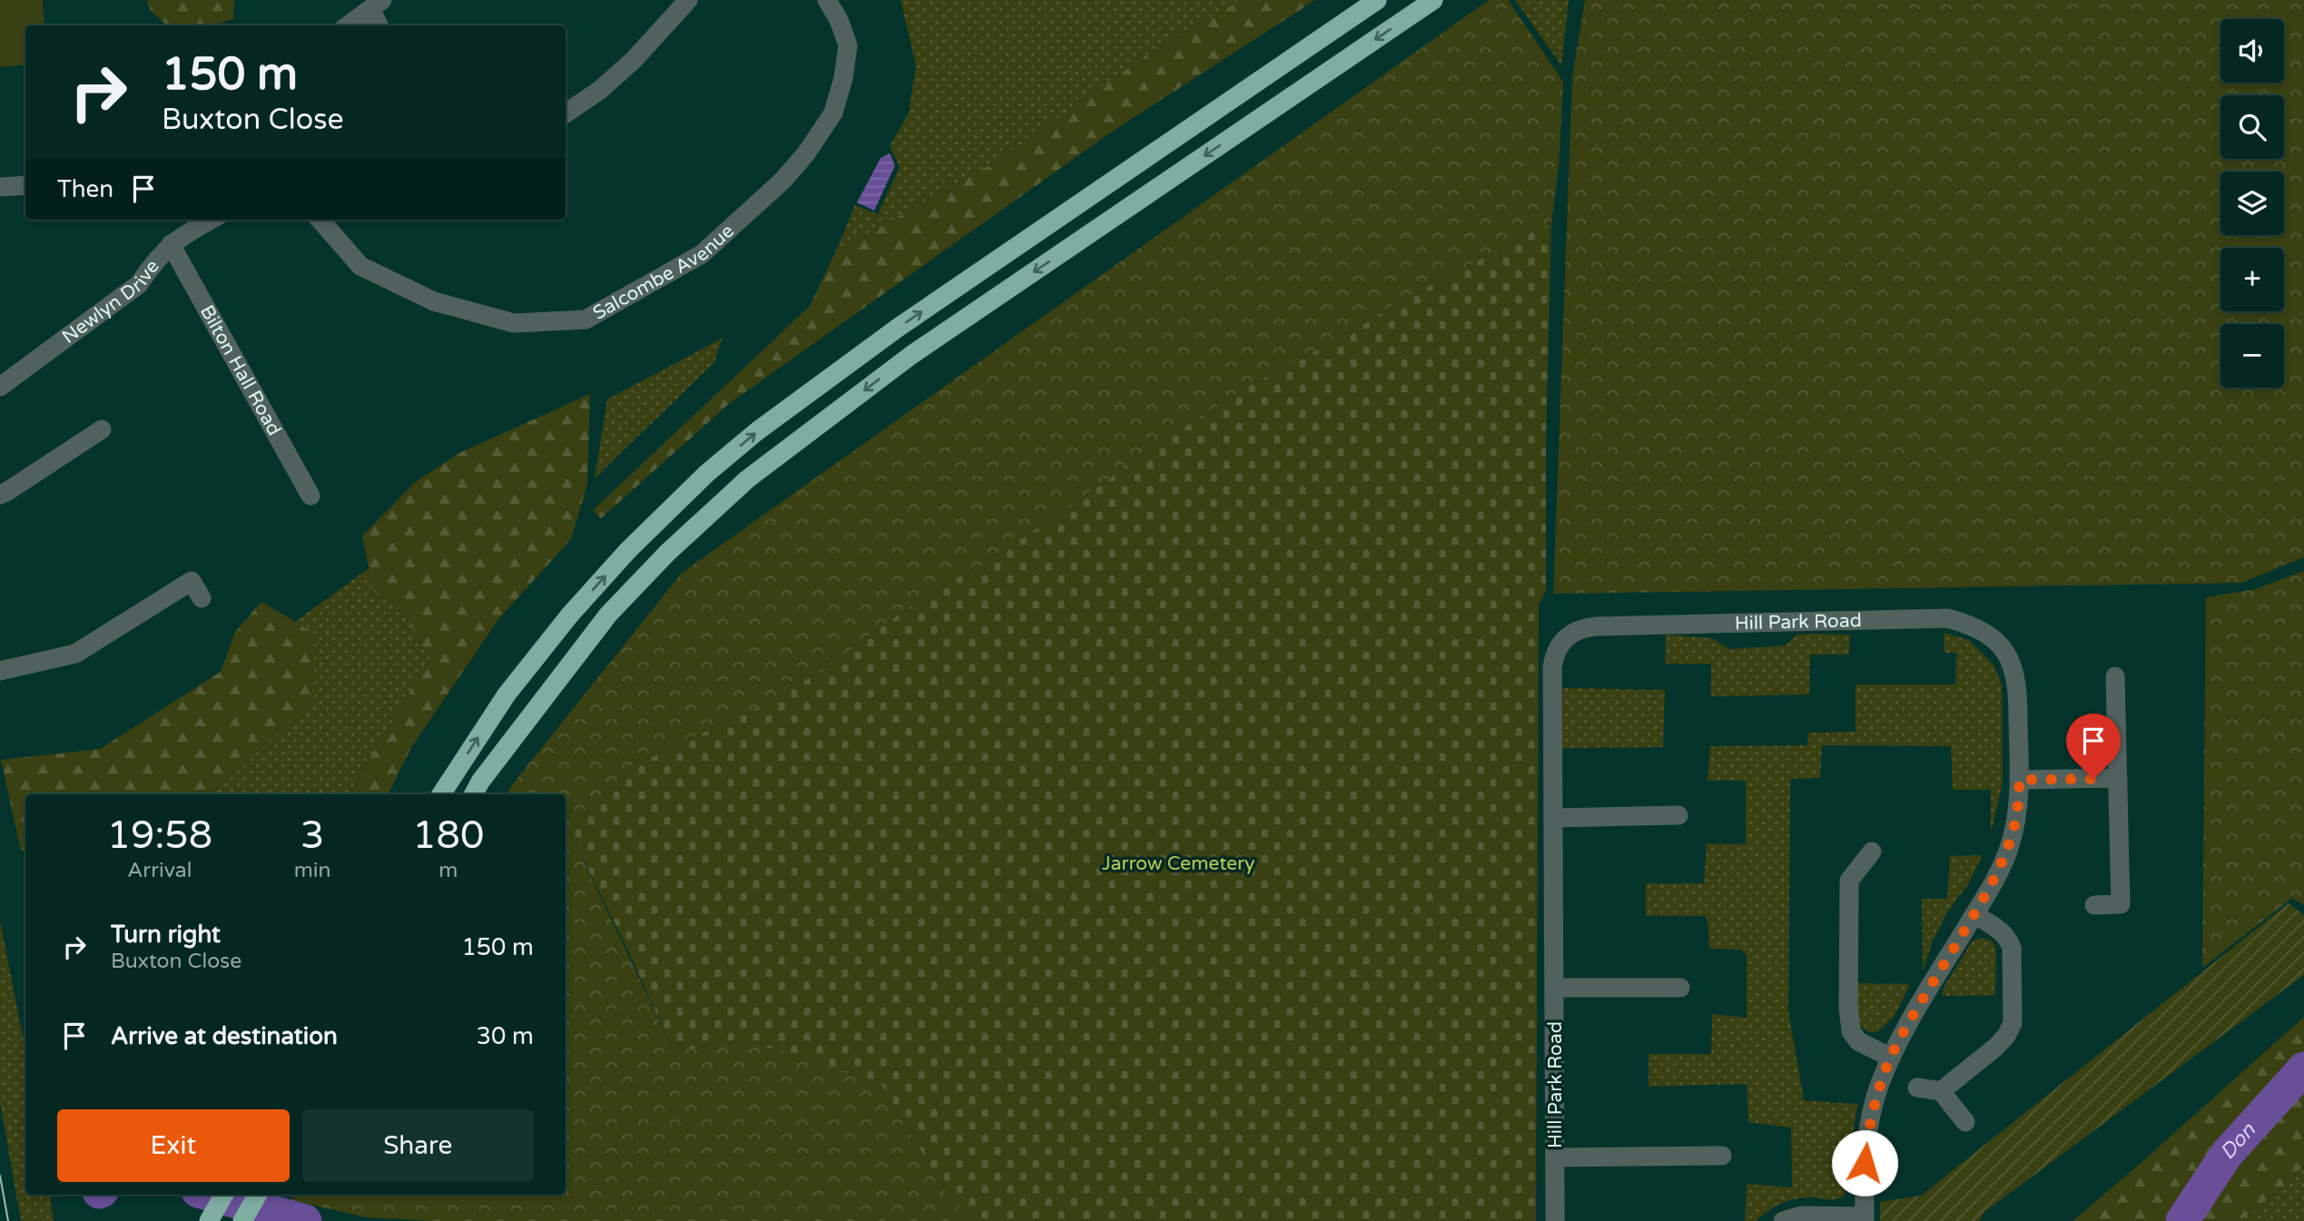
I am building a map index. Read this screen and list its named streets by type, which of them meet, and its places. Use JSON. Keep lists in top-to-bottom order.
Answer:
{
  "streets": {
    "street": [
      "Salcombe Avenue",
      "Newlyn Drive",
      "Bilton Hall Road",
      "Hill Park Road"
    ]
  },
  "crossings": [
    ["Newlyn Drive", "Bilton Hall Road"]
  ],
  "water": ["Don"],
  "parks": ["Jarrow Cemetery"],
  "page": {
    "map_buttons": ["+", "−"],
    "turn": ["150 m", "Buxton Close"],
    "then": "Then",
    "eta": [
      "19:58",
      "Arrival",
      "3",
      "min",
      "180",
      "m"
    ],
    "list": [
      {
        "name": "Turn right",
        "note": "Buxton Close",
        "value": "150 m"
      },
      {
        "name": "Arrive at destination",
        "value": "30 m"
      }
    ],
    "buttons": ["Exit", "Share"]
  }
}
